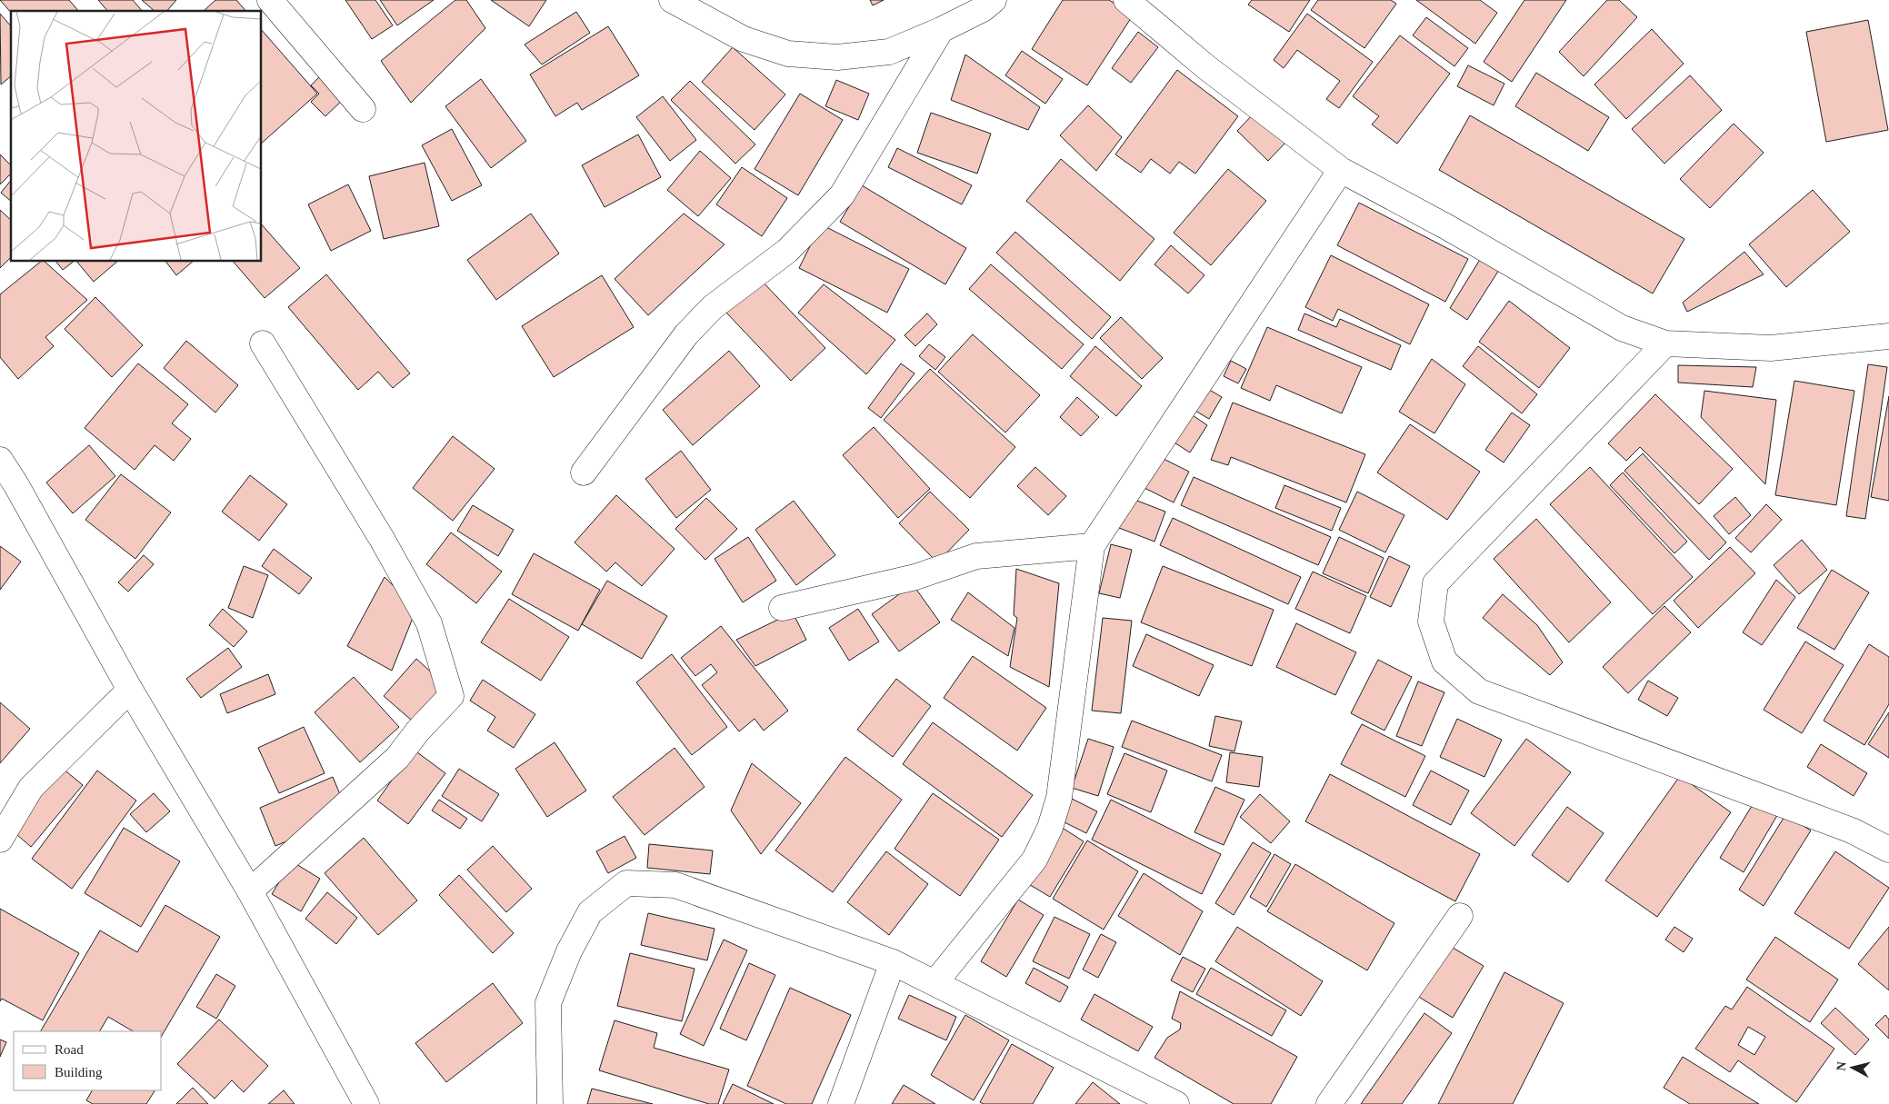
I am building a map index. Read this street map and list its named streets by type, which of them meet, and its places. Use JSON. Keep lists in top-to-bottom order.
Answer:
{
  "legend": ["Road", "Building"],
  "north": "left"
}
